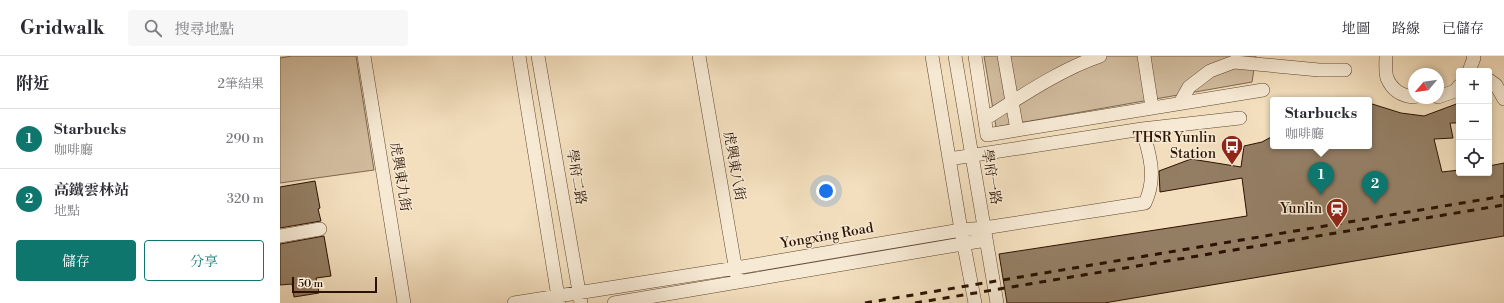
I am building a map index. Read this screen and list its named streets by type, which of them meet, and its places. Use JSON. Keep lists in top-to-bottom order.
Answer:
{
  "streets": {
    "street": [
      "虎興東八街",
      "虎興東九街",
      "學府二路",
      "學府一路",
      "Yongxing Road"
    ]
  },
  "crossings": [
    ["虎興東八街", "Yongxing Road"],
    ["學府二路", "Yongxing Road"],
    ["學府一路", "Yongxing Road"]
  ],
  "places": {
    "bus stop": ["THSR Yunlin Station"],
    "station": ["Yunlin"]
  },
  "scale_bar": "50 m",
  "north": "bottom left",
  "page": {
    "header": "Gridwalk",
    "search": "搜尋地點",
    "nav": ["地圖", "路線", "已儲存"],
    "heading": ["附近", "2筆結果"],
    "map_buttons": ["+", "−"],
    "popup": ["Starbucks", "咖啡廳"],
    "list": [
      {
        "mark": "1",
        "name": "Starbucks",
        "note": "咖啡廳",
        "value": "290 m"
      },
      {
        "mark": "2",
        "name": "高鐵雲林站",
        "note": "地點",
        "value": "320 m"
      }
    ],
    "pins": ["1", "2"],
    "buttons": ["儲存", "分享"],
    "scale": "50 m"
  }
}
